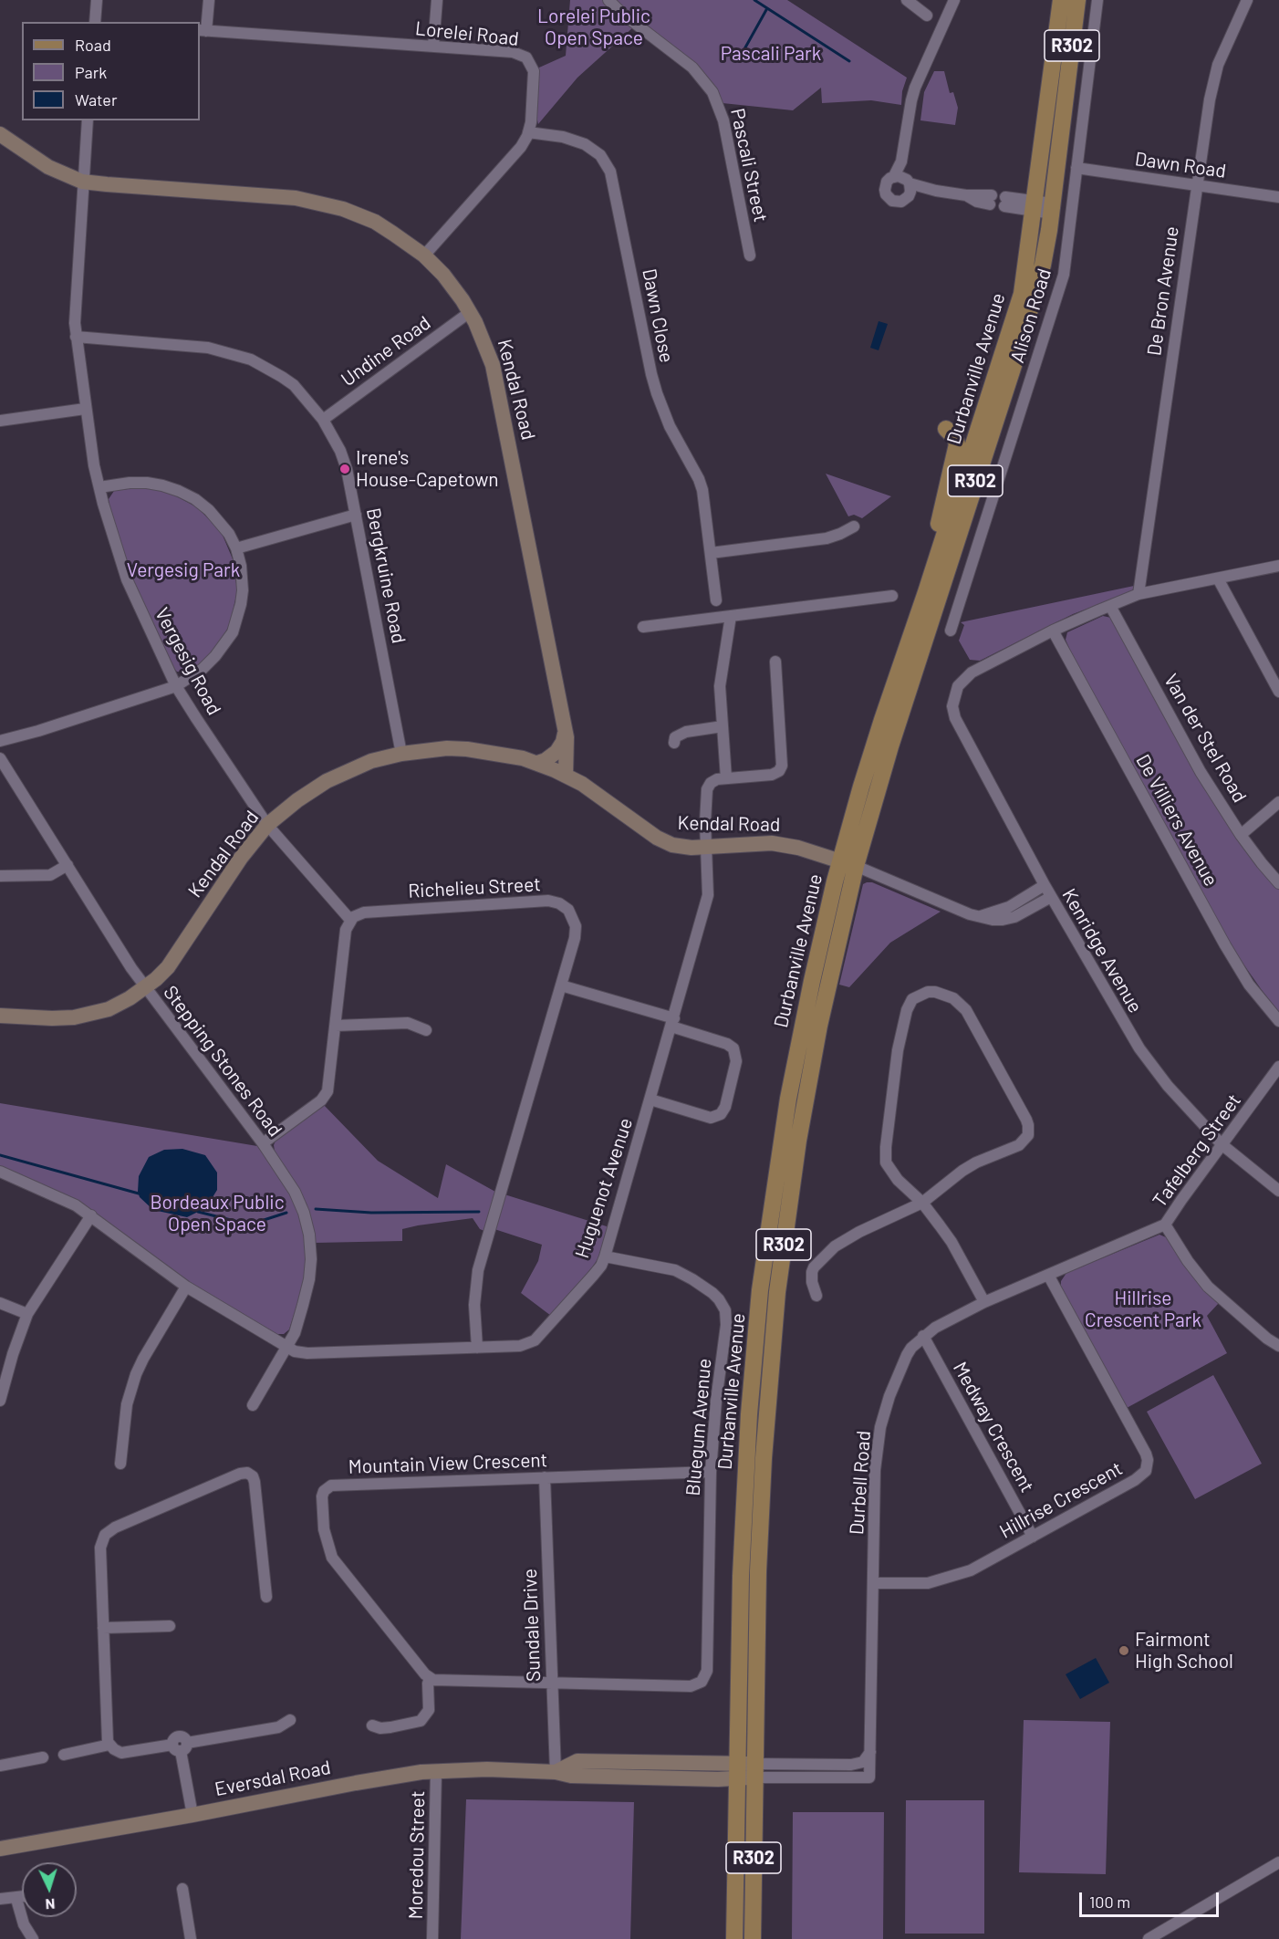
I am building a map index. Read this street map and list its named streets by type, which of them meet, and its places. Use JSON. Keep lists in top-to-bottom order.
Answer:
{
  "streets": {
    "main road": ["R302", "Durbanville Avenue"],
    "street": [
      "Lorelei Road",
      "Pascali Street",
      "Dawn Road",
      "De Bron Avenue",
      "Dawn Close",
      "Alison Road",
      "Undine Road",
      "Kendal Road",
      "Bergkruine Road",
      "Vergesig Road",
      "Van der Stel Road",
      "De Villiers Avenue",
      "Richelieu Street",
      "Kenridge Avenue",
      "Stepping Stones Road",
      "Tafelberg Street",
      "Huguenot Avenue",
      "Bluegum Avenue",
      "Medway Crescent",
      "Mountain View Crescent",
      "Durbell Road",
      "Hillrise Crescent",
      "Sundale Drive",
      "Eversdal Road",
      "Moredou Street"
    ]
  },
  "crossings": [
    ["Lorelei Road", "Dawn Close"],
    ["Lorelei Road", "Kendal Road"],
    ["Dawn Road", "De Bron Avenue"],
    ["Dawn Road", "Alison Road"],
    ["Undine Road", "Kendal Road"],
    ["Undine Road", "Bergkruine Road"],
    ["Durbanville Avenue", "Kendal Road"],
    ["Durbanville Avenue", "Durbell Road"],
    ["Durbanville Avenue", "Eversdal Road"],
    ["Kendal Road", "Bergkruine Road"],
    ["Kendal Road", "Vergesig Road"],
    ["Kendal Road", "Kenridge Avenue"],
    ["Kendal Road", "Stepping Stones Road"],
    ["Kendal Road", "Huguenot Avenue"],
    ["Bergkruine Road", "Vergesig Road"],
    ["Vergesig Road", "Richelieu Street"],
    ["De Villiers Avenue", "Kenridge Avenue"],
    ["Richelieu Street", "Huguenot Avenue"],
    ["Kenridge Avenue", "Tafelberg Street"],
    ["Stepping Stones Road", "Huguenot Avenue"],
    ["Tafelberg Street", "Durbell Road"],
    ["Huguenot Avenue", "Bluegum Avenue"],
    ["Bluegum Avenue", "Mountain View Crescent"],
    ["Bluegum Avenue", "Sundale Drive"],
    ["Medway Crescent", "Durbell Road"],
    ["Medway Crescent", "Hillrise Crescent"],
    ["Mountain View Crescent", "Sundale Drive"],
    ["Durbell Road", "Hillrise Crescent"],
    ["Durbell Road", "Eversdal Road"],
    ["Sundale Drive", "Eversdal Road"],
    ["Eversdal Road", "Moredou Street"]
  ],
  "parks": [
    "Lorelei Public Open Space",
    "Pascali Park",
    "Vergesig Park",
    "Bordeaux Public Open Space",
    "Hillrise Crescent Park"
  ],
  "places": ["Irene's House-Capetown", "Fairmont High School"],
  "legend": ["Road", "Park", "Water"],
  "scale_bar": "100 m",
  "north": "bottom"
}
